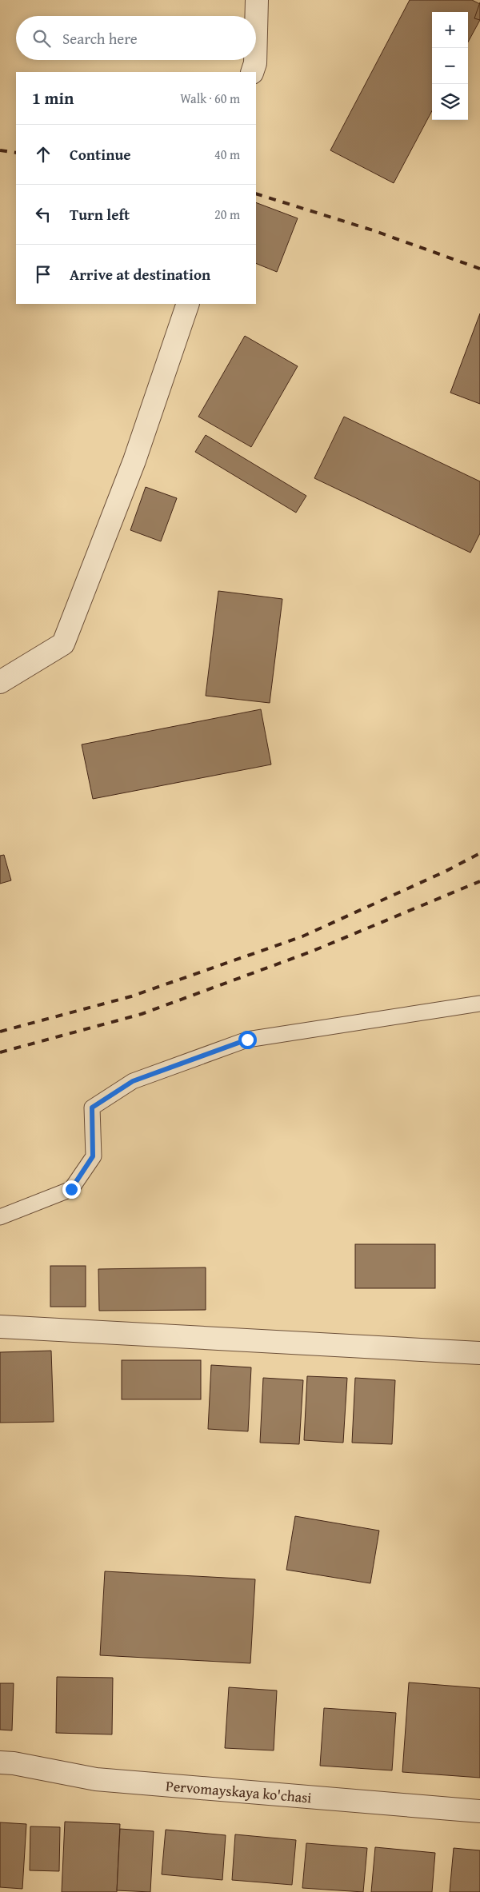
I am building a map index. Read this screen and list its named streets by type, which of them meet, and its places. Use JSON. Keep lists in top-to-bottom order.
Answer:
{
  "streets": {
    "street": ["Pervomayskaya ko'chasi"]
  },
  "page": {
    "map_buttons": ["+", "−"],
    "search": "Search here",
    "heading": ["1 min", "Walk · 60 m"],
    "list": [
      ["Continue", "40 m"],
      ["Turn left", "20 m"],
      "Arrive at destination"
    ]
  }
}
